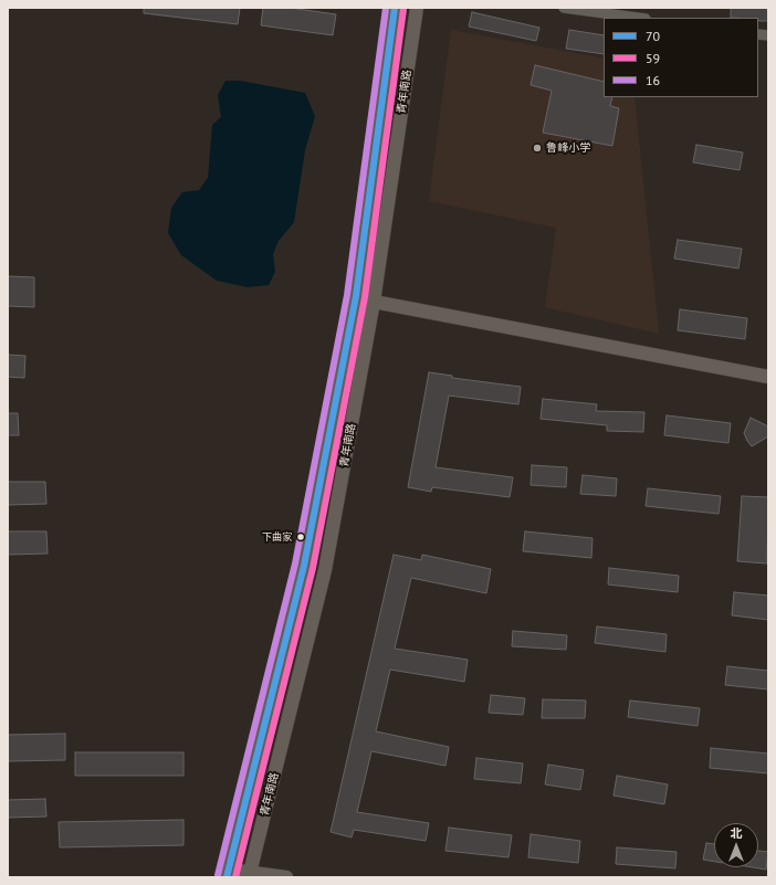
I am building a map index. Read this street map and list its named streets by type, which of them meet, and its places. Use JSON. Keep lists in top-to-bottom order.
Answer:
{
  "streets": {
    "main road": ["青年南路"]
  },
  "places": ["鲁峰小学", "下曲家"],
  "lines": ["transit line 70", "transit line 16", "transit line 59"],
  "legend": ["70", "59", "16"],
  "north": "top"
}
